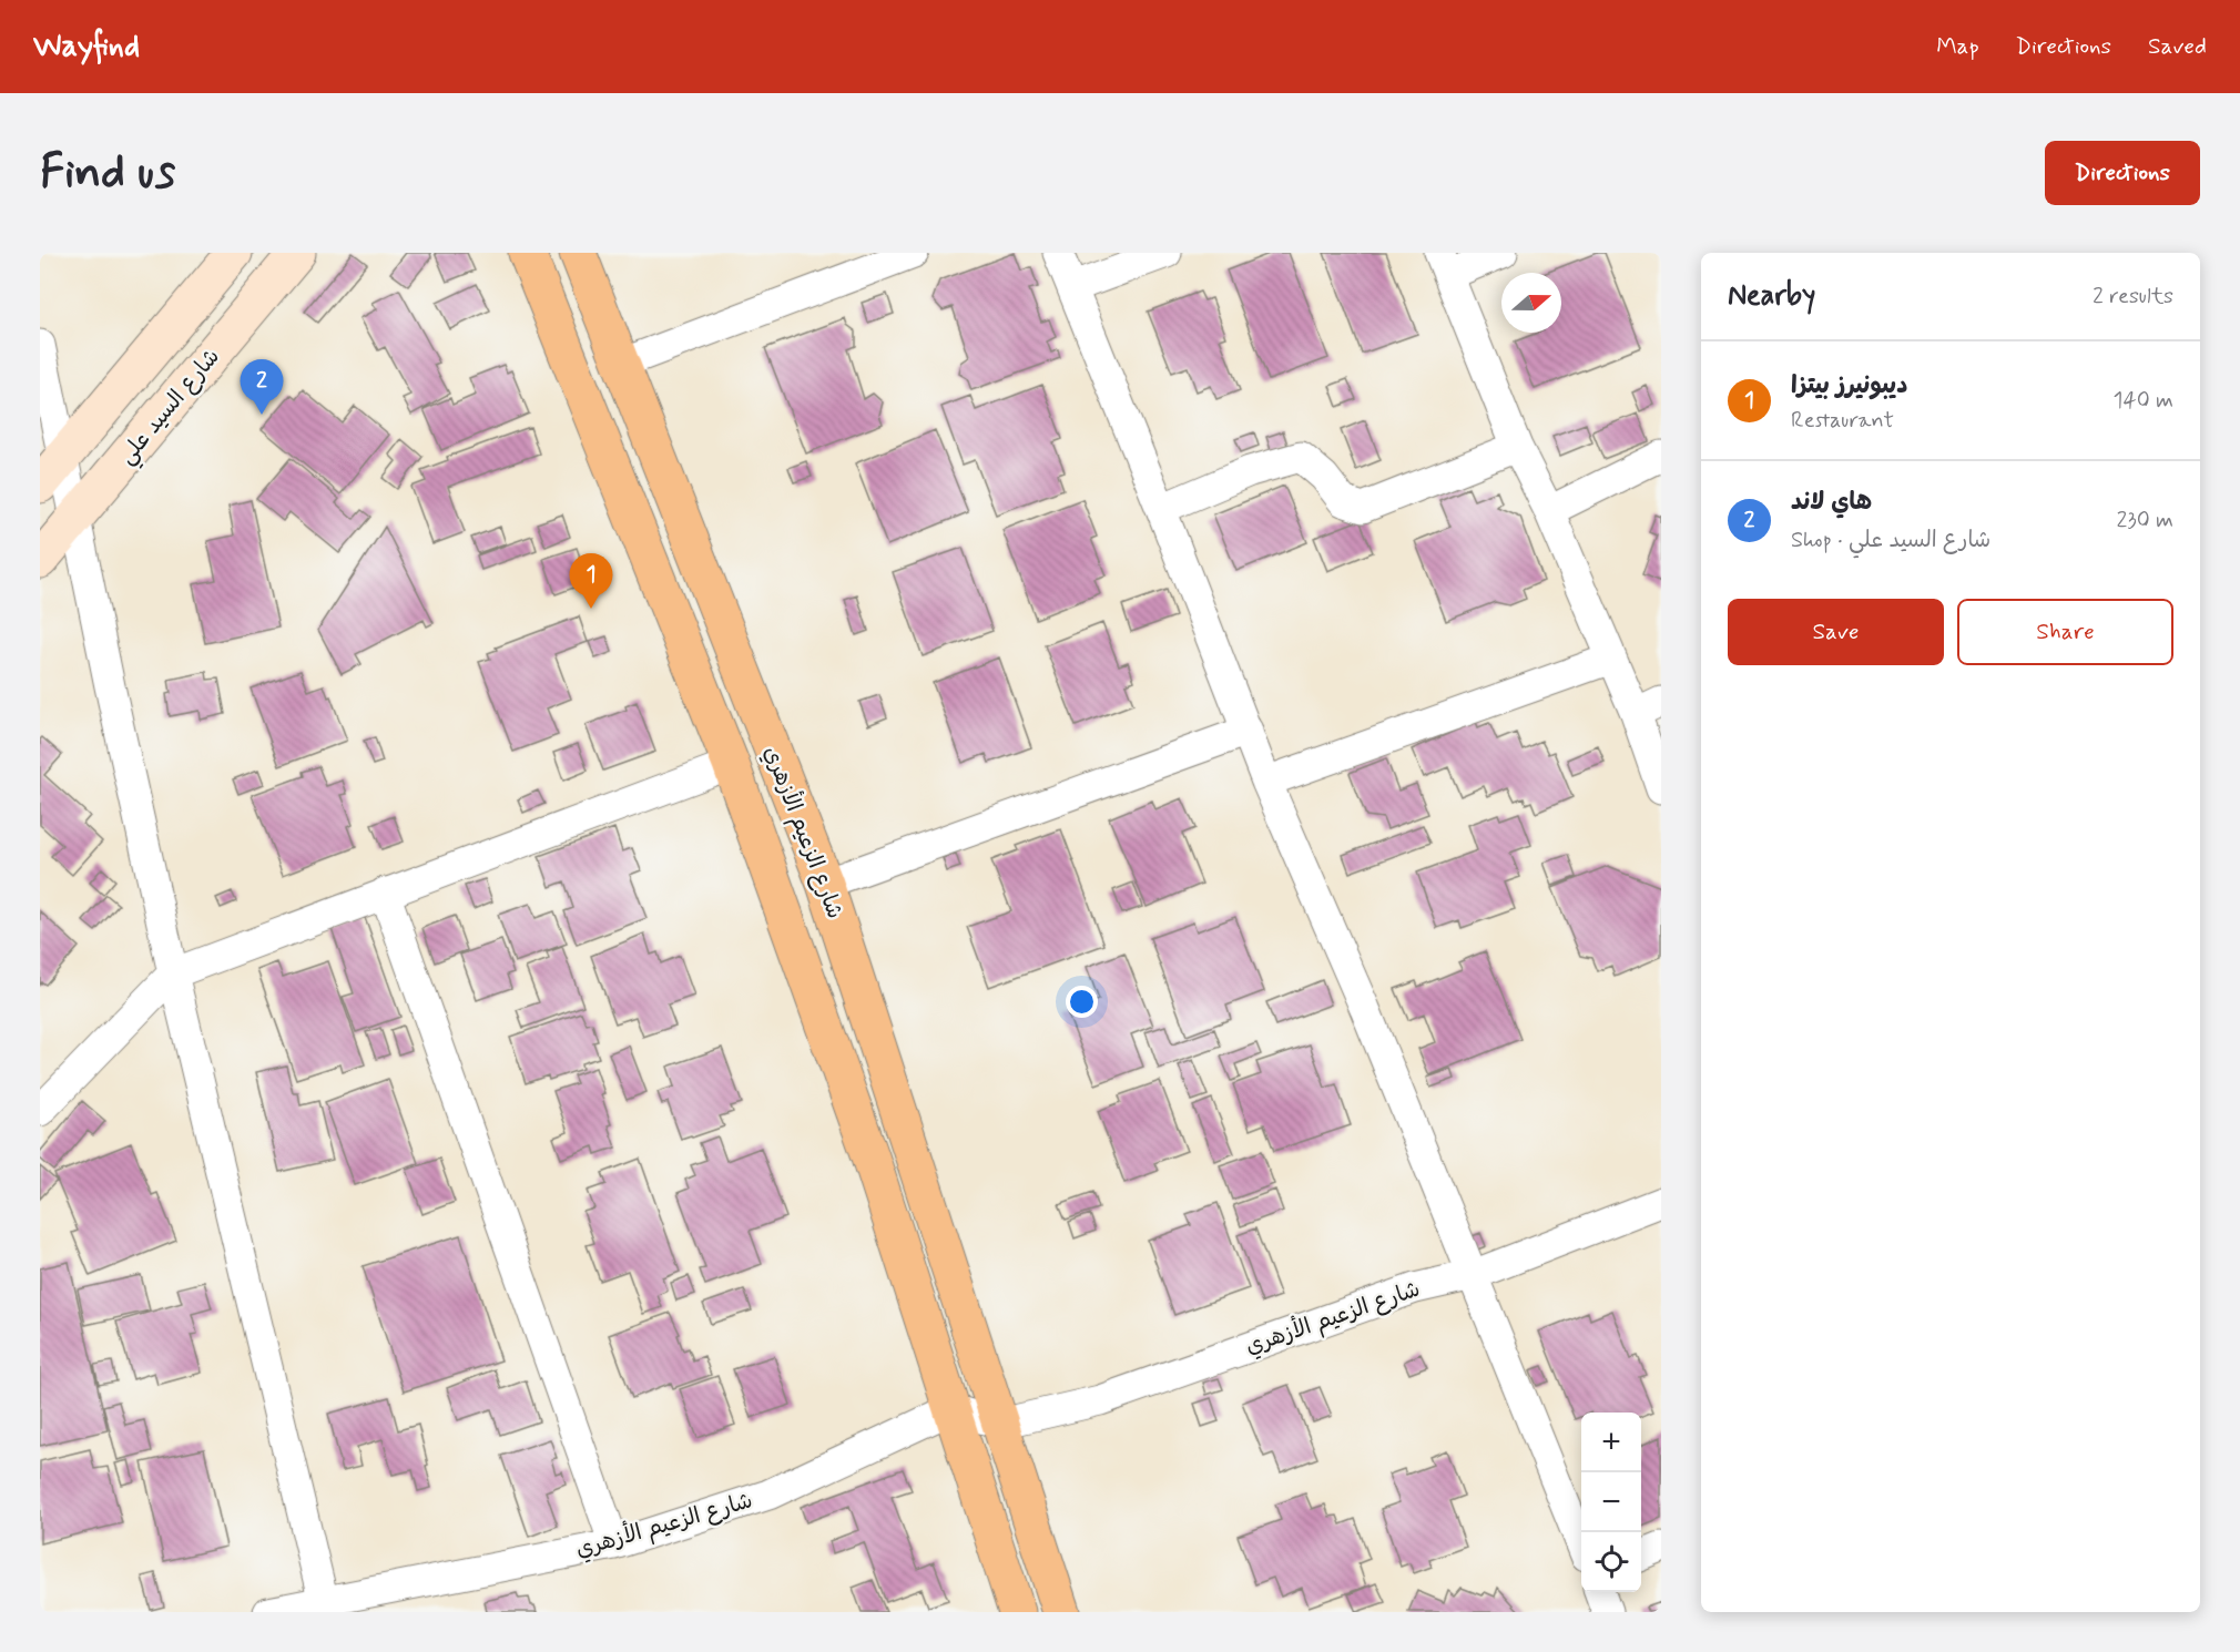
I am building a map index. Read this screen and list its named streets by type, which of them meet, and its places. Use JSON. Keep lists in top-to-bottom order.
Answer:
{
  "streets": {
    "main road": ["شارع السيد علي", "شارع الزعيم الأزهري"]
  },
  "north": "right",
  "page": {
    "header": "Wayfind",
    "nav": ["Map", "Directions", "Saved"],
    "buttons": [
      "Directions",
      ["Save", "Share"]
    ],
    "title": "Find us",
    "heading": ["Nearby", "2 results"],
    "list": [
      {
        "mark": "1",
        "name": "ديبونيرز بيتزا",
        "note": "Restaurant",
        "value": "140 m"
      },
      {
        "mark": "2",
        "name": "هاي لاند",
        "note": "Shop · شارع السيد علي",
        "value": "230 m"
      }
    ],
    "pins": ["2", "1"],
    "map_buttons": ["+", "−"]
  }
}
